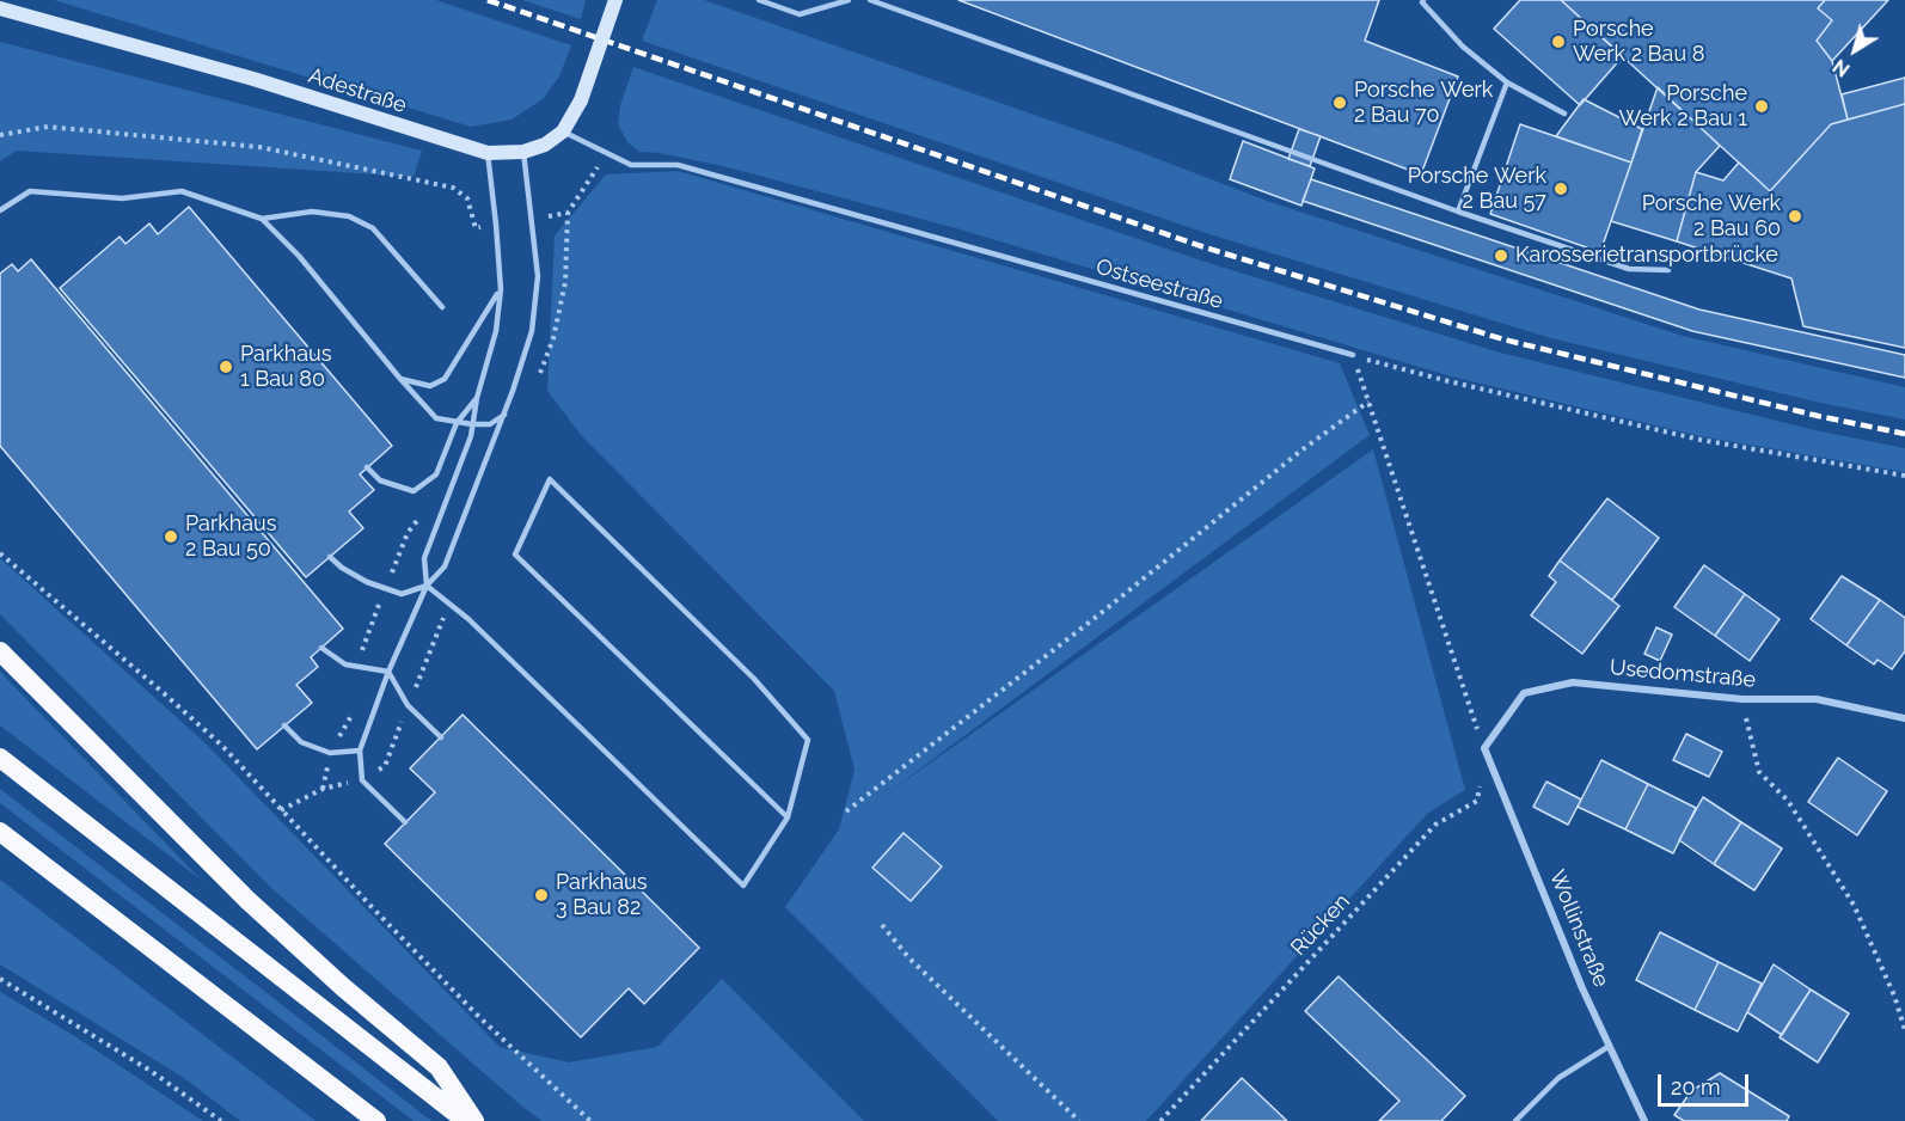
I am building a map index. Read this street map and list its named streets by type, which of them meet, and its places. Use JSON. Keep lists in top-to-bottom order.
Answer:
{
  "streets": {
    "main road": ["Adestraße"],
    "street": ["Usedomstraße", "Wollinstraße"],
    "lane": ["Ostseestraße"],
    "path": ["Rücken"]
  },
  "crossings": [
    ["Adestraße", "Ostseestraße"],
    ["Usedomstraße", "Rücken"],
    ["Usedomstraße", "Wollinstraße"],
    ["Rücken", "Wollinstraße"]
  ],
  "places": [
    "Porsche Werk 2 Bau 8",
    "Porsche Werk 2 Bau 70",
    "Porsche Werk 2 Bau 1",
    "Porsche Werk 2 Bau 57",
    "Porsche Werk 2 Bau 60",
    "Karosserietransportbrücke",
    "Parkhaus 1 Bau 80",
    "Parkhaus 2 Bau 50",
    "Parkhaus 3 Bau 82"
  ],
  "scale_bar": "20 m",
  "north": "bottom left"
}
